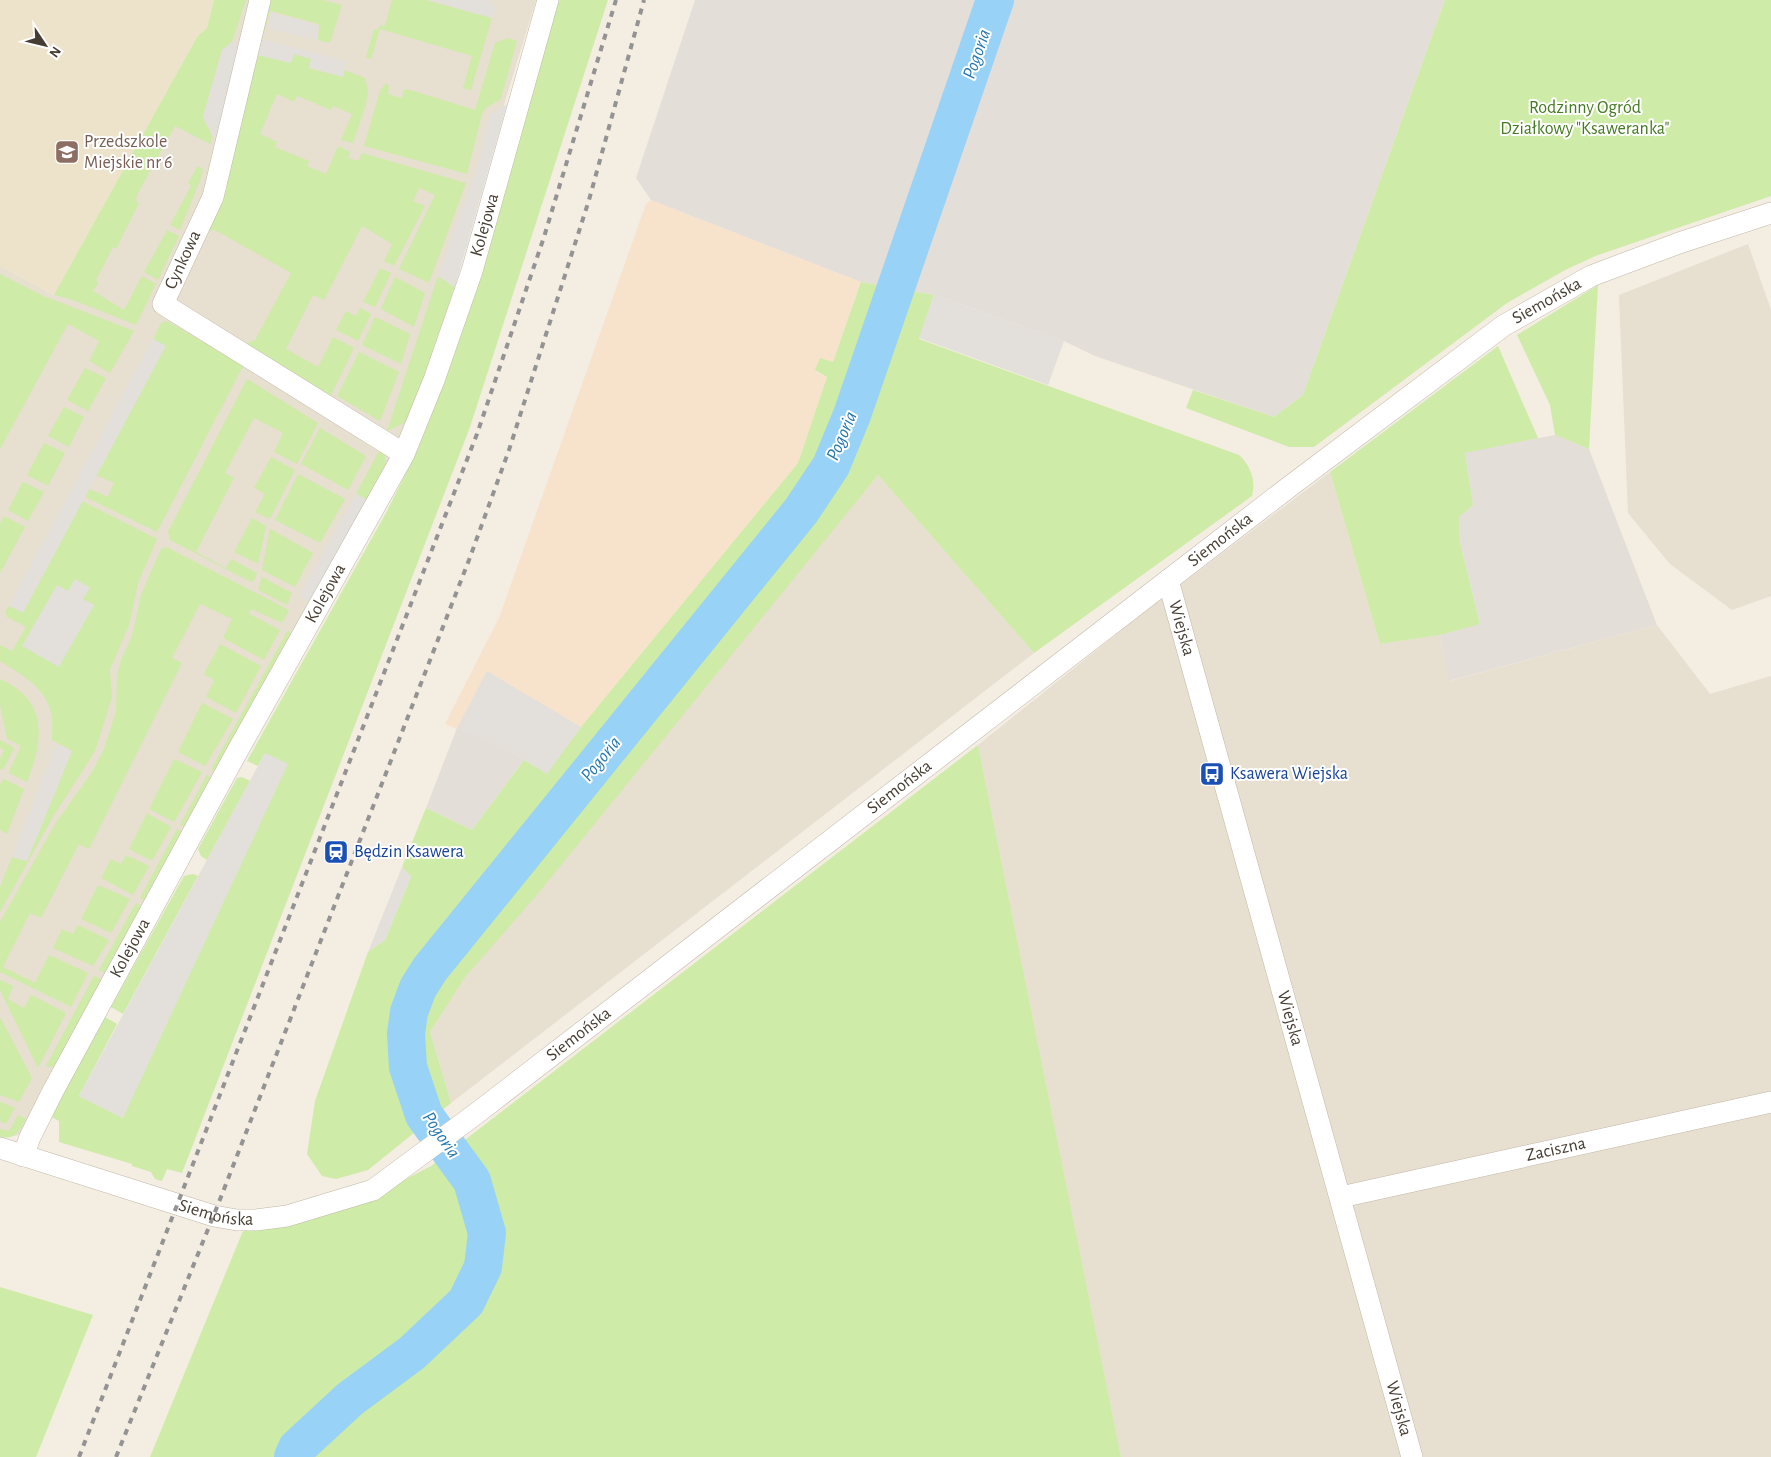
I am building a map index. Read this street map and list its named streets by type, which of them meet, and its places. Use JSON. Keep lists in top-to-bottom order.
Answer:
{
  "streets": {
    "street": [
      "Kolejowa",
      "Cynkowa",
      "Siemońska",
      "Wiejska",
      "Zaciszna"
    ]
  },
  "crossings": [
    ["Kolejowa", "Cynkowa"],
    ["Kolejowa", "Siemońska"],
    ["Siemońska", "Wiejska"],
    ["Wiejska", "Zaciszna"]
  ],
  "water": ["Pogoria"],
  "parks": ["Rodzinny Ogród Działkowy \"Ksaweranka\""],
  "places": {
    "school or university": ["Przedszkole Miejskie nr 6"],
    "bus stop": ["Ksawera Wiejska"],
    "station": ["Będzin Ksawera"]
  },
  "north": "bottom right"
}
